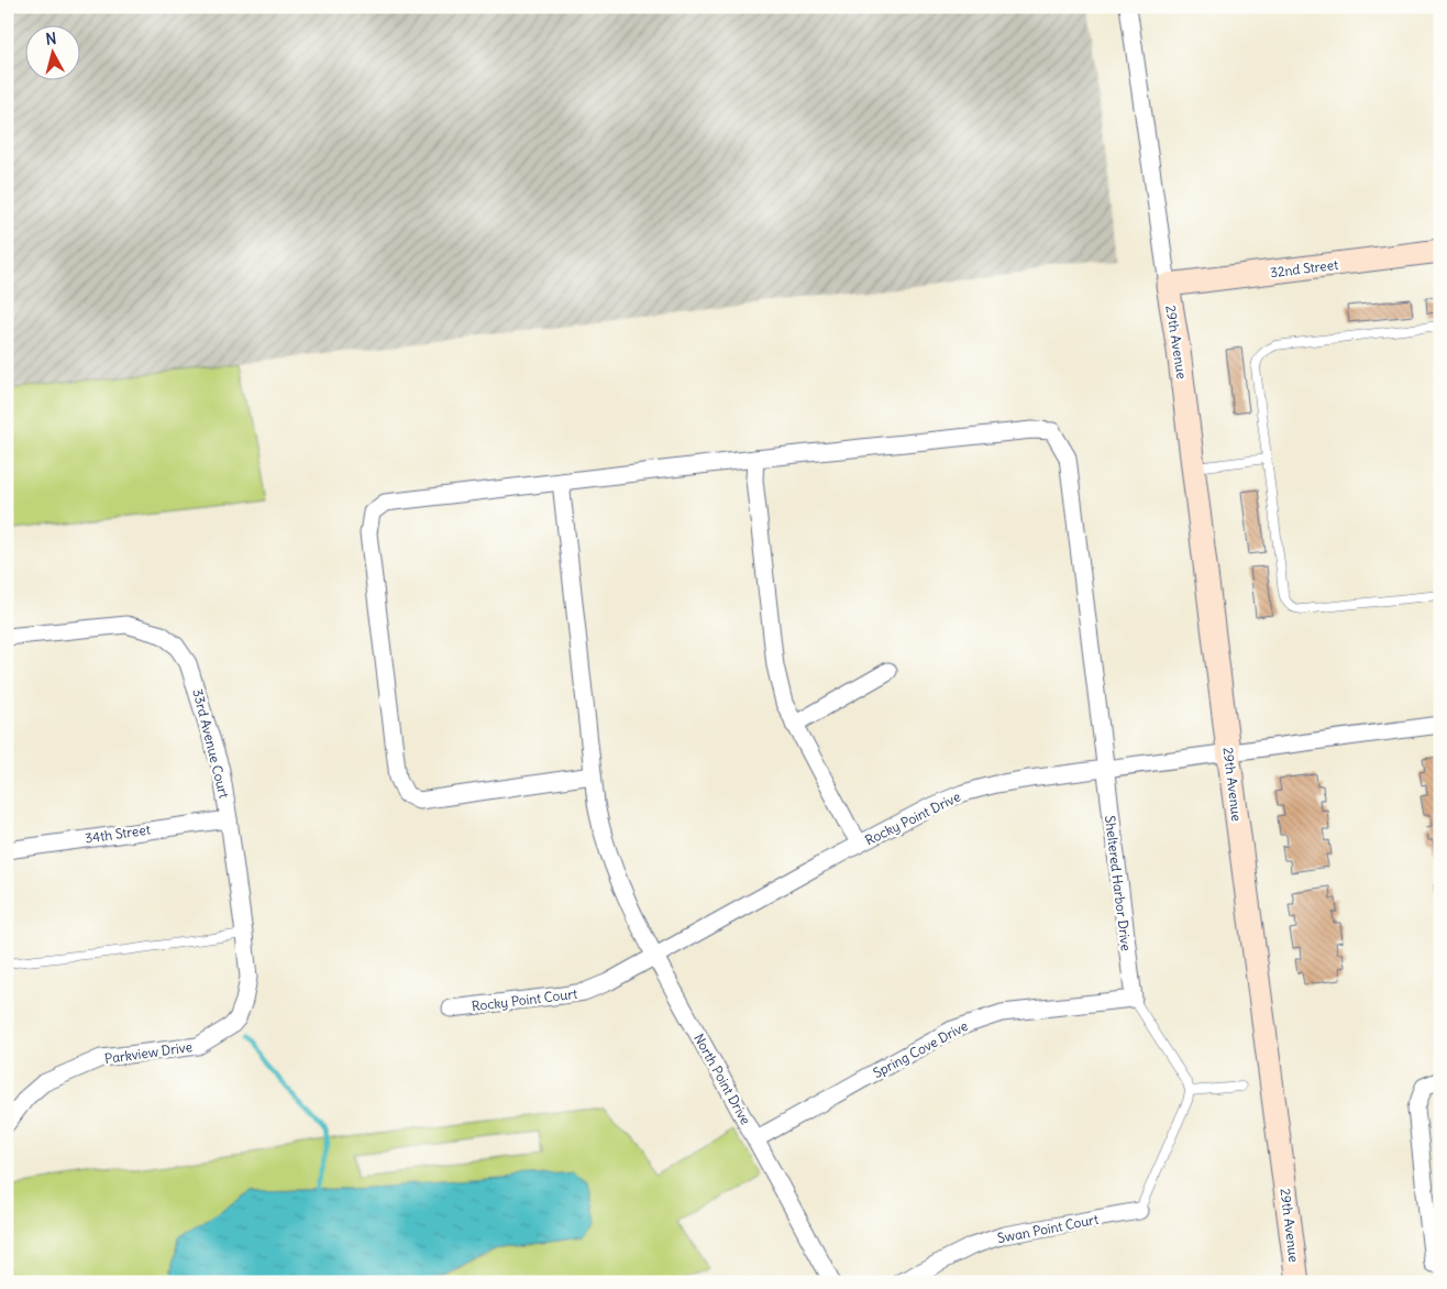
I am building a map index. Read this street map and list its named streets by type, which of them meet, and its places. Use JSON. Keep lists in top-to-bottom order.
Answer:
{
  "streets": {
    "street": [
      "32nd Street",
      "29th Avenue",
      "33rd Avenue Court",
      "Rocky Point Drive",
      "34th Street",
      "Sheltered Harbor Drive",
      "Rocky Point Court",
      "Spring Cove Drive",
      "Parkview Drive",
      "North Point Drive",
      "Swan Point Court"
    ]
  },
  "crossings": [
    ["32nd Street", "29th Avenue"],
    ["29th Avenue", "Rocky Point Drive"],
    ["33rd Avenue Court", "34th Street"],
    ["33rd Avenue Court", "Parkview Drive"],
    ["Rocky Point Drive", "Sheltered Harbor Drive"],
    ["Rocky Point Drive", "Rocky Point Court"],
    ["Rocky Point Drive", "North Point Drive"],
    ["Sheltered Harbor Drive", "Spring Cove Drive"],
    ["Rocky Point Court", "North Point Drive"],
    ["Spring Cove Drive", "North Point Drive"]
  ],
  "north": "top"
}
